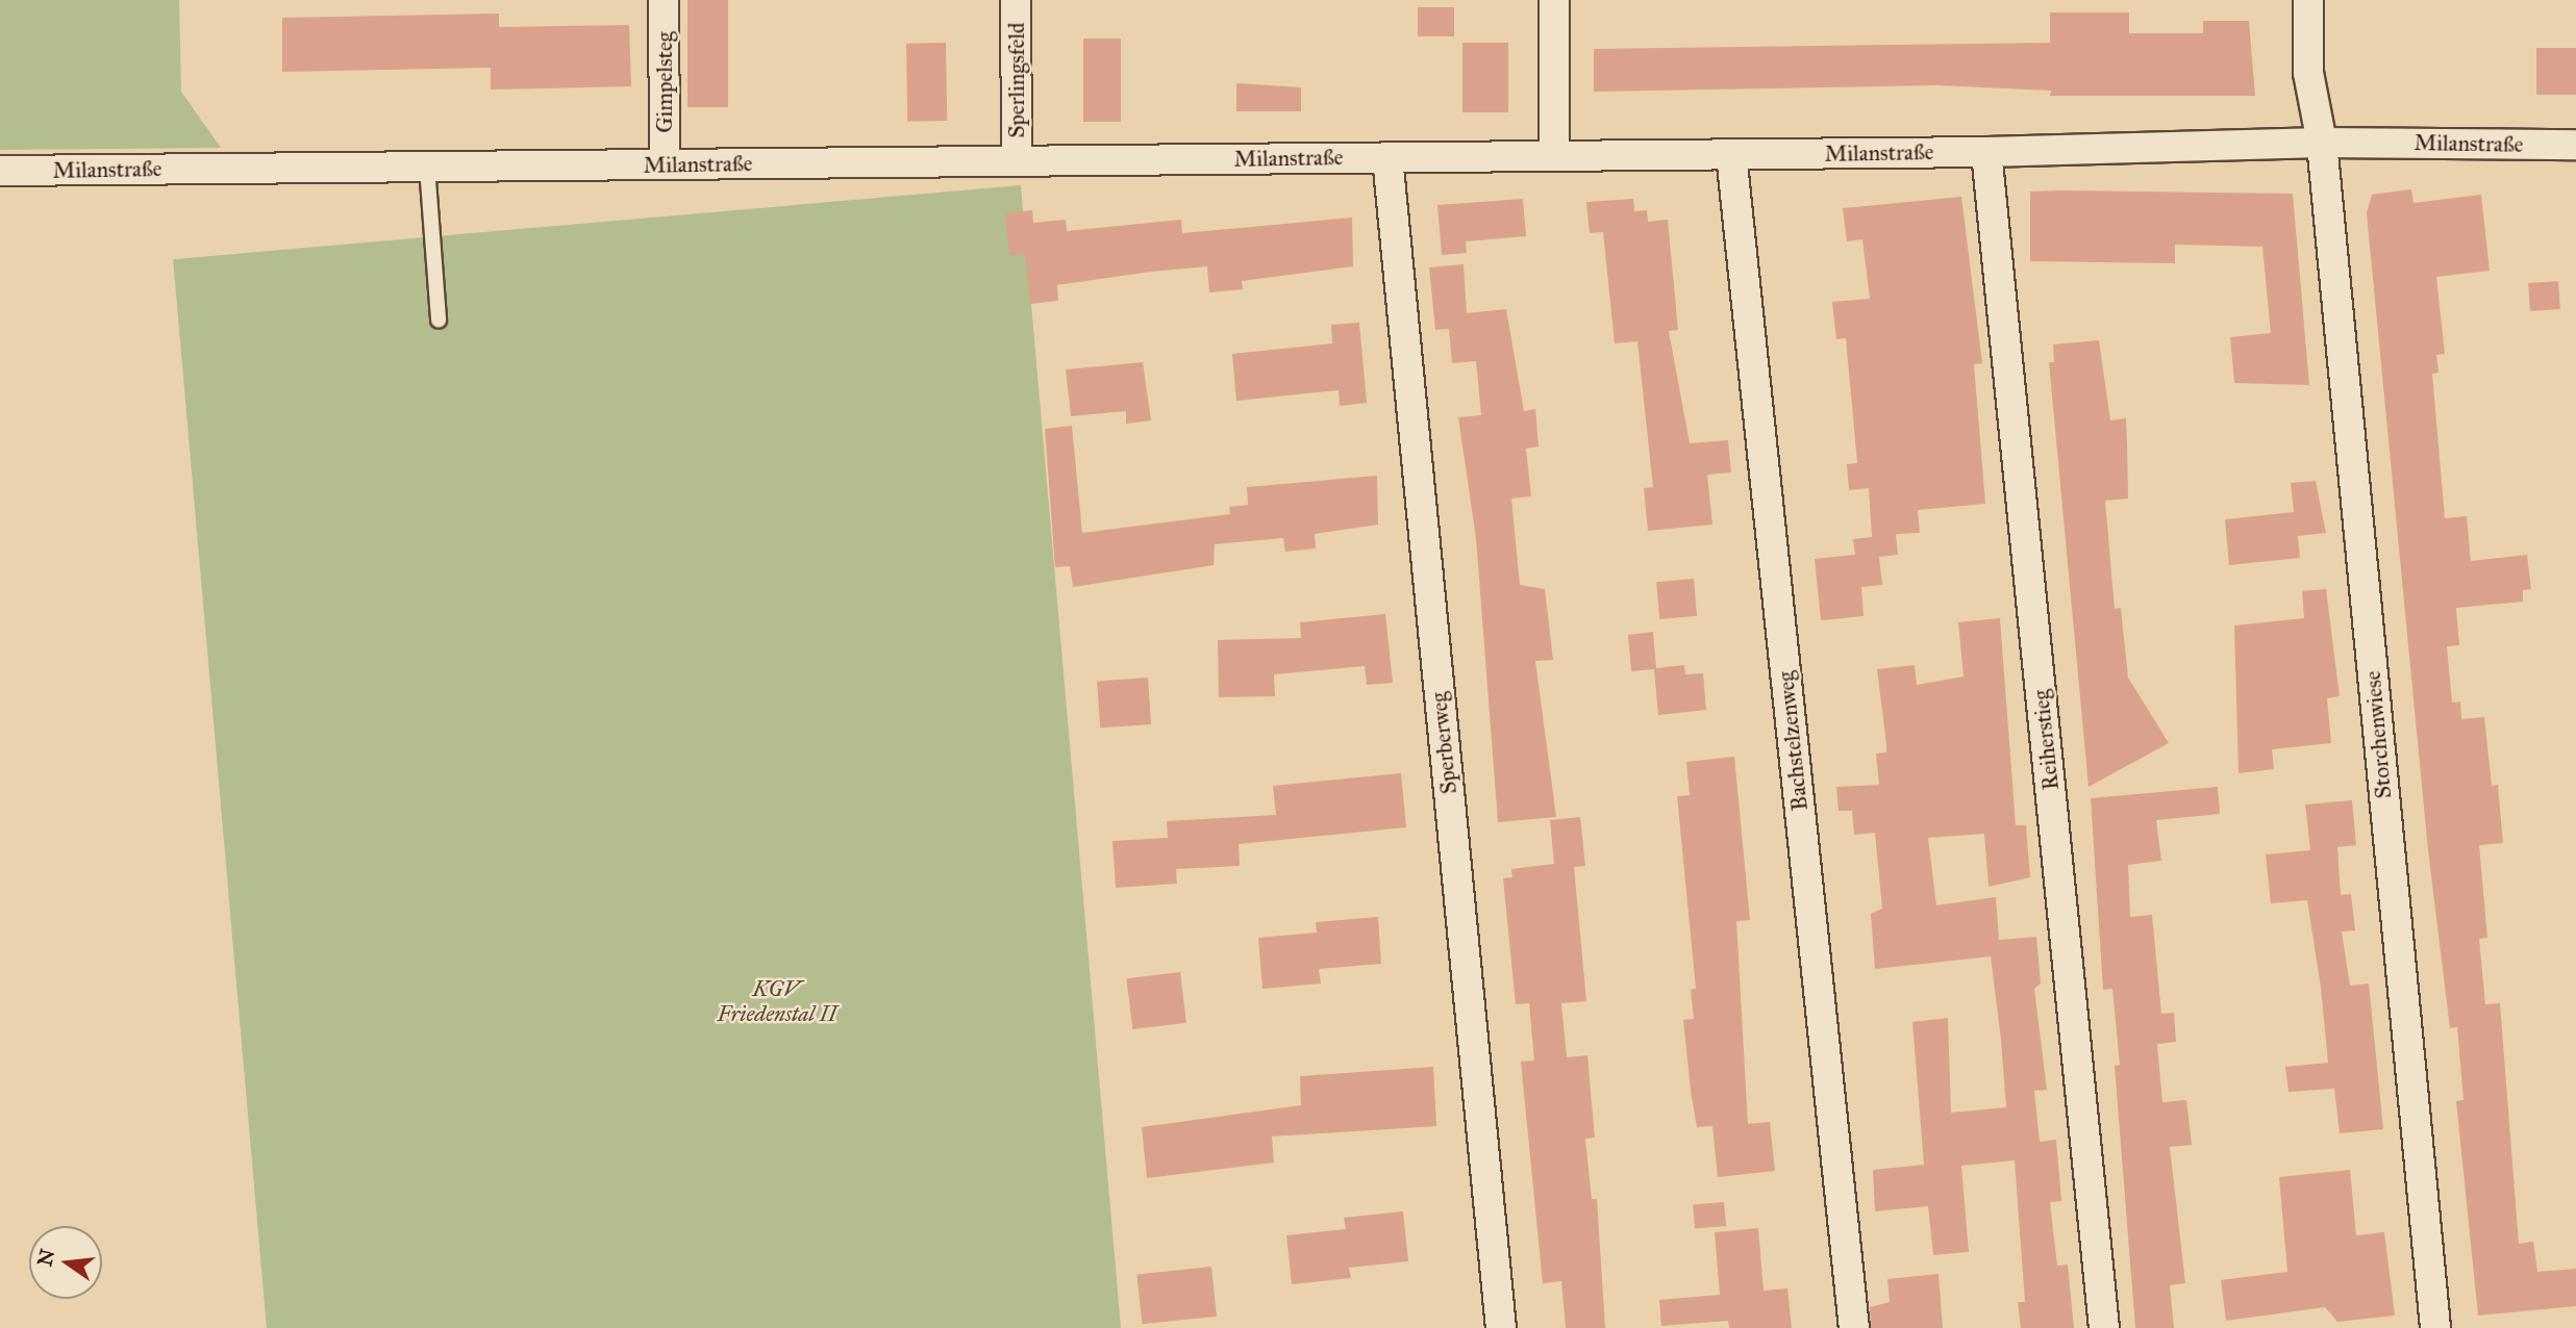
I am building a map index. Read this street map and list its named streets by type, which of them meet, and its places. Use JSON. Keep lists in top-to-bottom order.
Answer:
{
  "streets": {
    "street": [
      "Sperlingsfeld",
      "Gimpelsteg",
      "Milanstraße",
      "Storchenwiese",
      "Reiherstieg",
      "Bachstelzenweg",
      "Sperberweg"
    ]
  },
  "crossings": [
    ["Sperlingsfeld", "Milanstraße"],
    ["Gimpelsteg", "Milanstraße"],
    ["Milanstraße", "Storchenwiese"],
    ["Milanstraße", "Reiherstieg"],
    ["Milanstraße", "Bachstelzenweg"],
    ["Milanstraße", "Sperberweg"]
  ],
  "parks": ["KGV Friedenstal II"],
  "north": "left"
}
